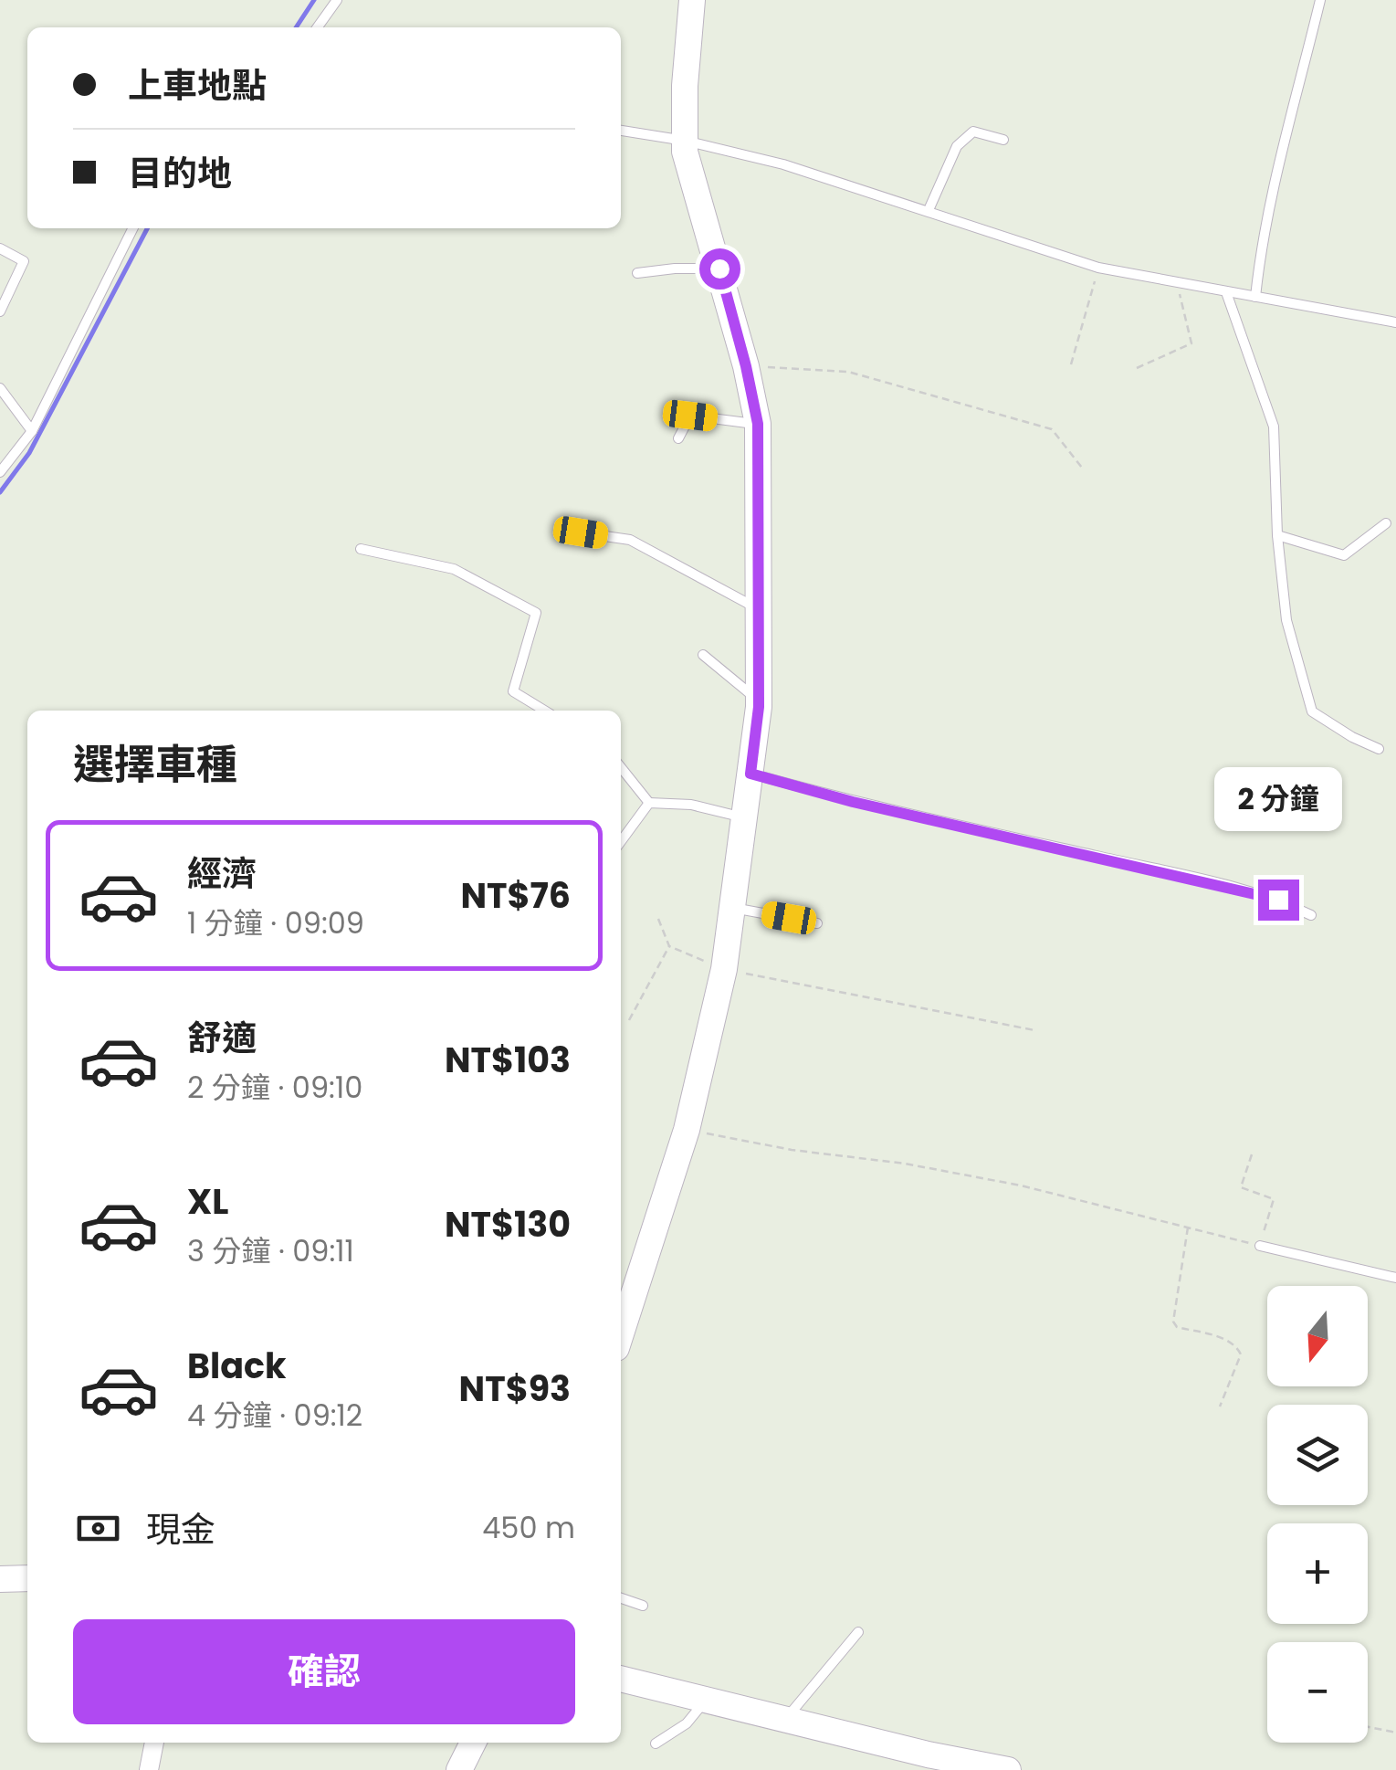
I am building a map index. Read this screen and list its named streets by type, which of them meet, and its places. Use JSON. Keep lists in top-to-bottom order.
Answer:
{
  "north": "bottom",
  "page": {
    "banner": ["上車地點", "目的地"],
    "heading": "選擇車種",
    "bubble": "2 分鐘",
    "list": [
      {
        "name": "經濟",
        "note": "1 分鐘 · 09:09",
        "value": "NT$76"
      },
      {
        "name": "舒適",
        "note": "2 分鐘 · 09:10",
        "value": "NT$103"
      },
      {
        "name": "XL",
        "note": "3 分鐘 · 09:11",
        "value": "NT$130"
      },
      {
        "name": "Black",
        "note": "4 分鐘 · 09:12",
        "value": "NT$93"
      }
    ],
    "map_buttons": ["+", "−"],
    "pay": ["現金", "450 m"],
    "buttons": "確認"
  }
}
